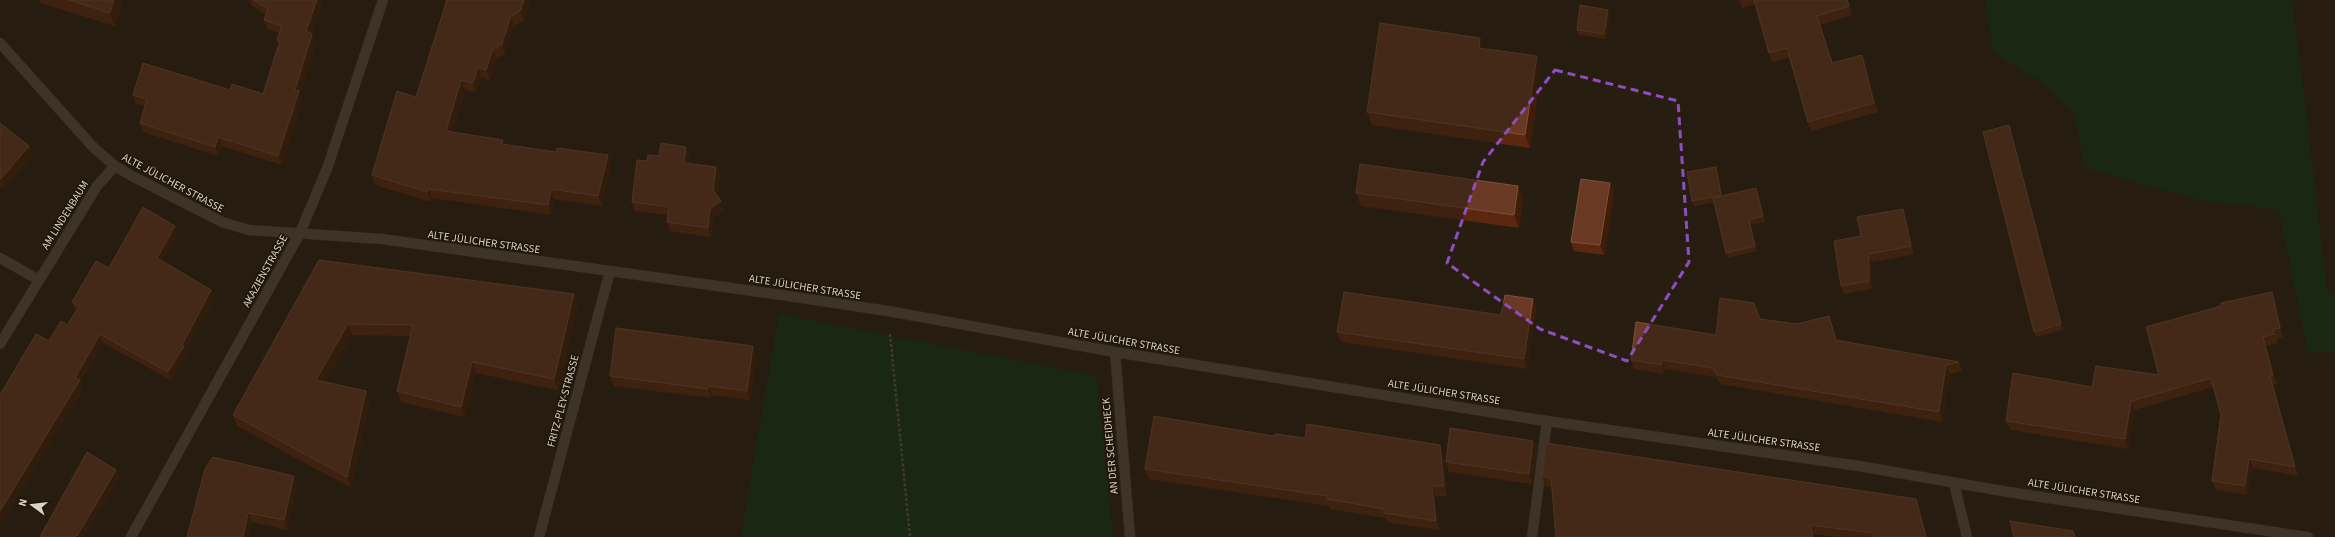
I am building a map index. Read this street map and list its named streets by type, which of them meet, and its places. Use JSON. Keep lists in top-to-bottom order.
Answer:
{
  "streets": {
    "street": [
      "ALTE JÜLICHER STRASSE",
      "AM LINDENBAUM",
      "AKAZIENSTRASSE",
      "FRITZ-PLEY-STRASSE",
      "AN DER SCHEIDHECK"
    ]
  },
  "crossings": [
    ["ALTE JÜLICHER STRASSE", "AM LINDENBAUM"],
    ["ALTE JÜLICHER STRASSE", "AKAZIENSTRASSE"],
    ["ALTE JÜLICHER STRASSE", "FRITZ-PLEY-STRASSE"],
    ["ALTE JÜLICHER STRASSE", "AN DER SCHEIDHECK"]
  ],
  "north": "left"
}
